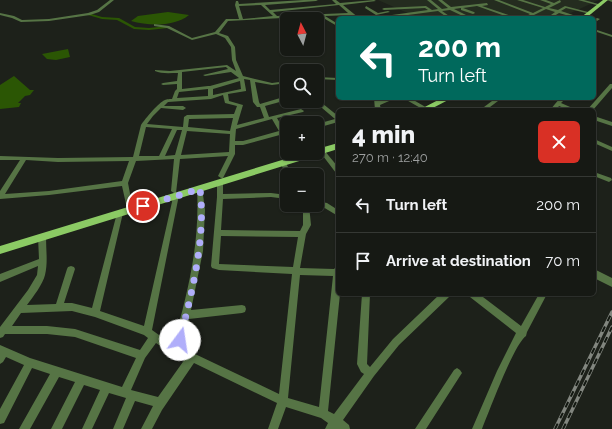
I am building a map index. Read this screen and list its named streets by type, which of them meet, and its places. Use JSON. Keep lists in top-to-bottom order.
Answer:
{
  "north": "top",
  "page": {
    "map_buttons": ["+", "−"],
    "turn": ["200 m", "Turn left"],
    "heading": ["4 min", "270 m · 12:40"],
    "list": [
      {
        "name": "Turn left",
        "value": "200 m"
      },
      {
        "name": "Arrive at destination",
        "value": "70 m"
      }
    ]
  }
}
